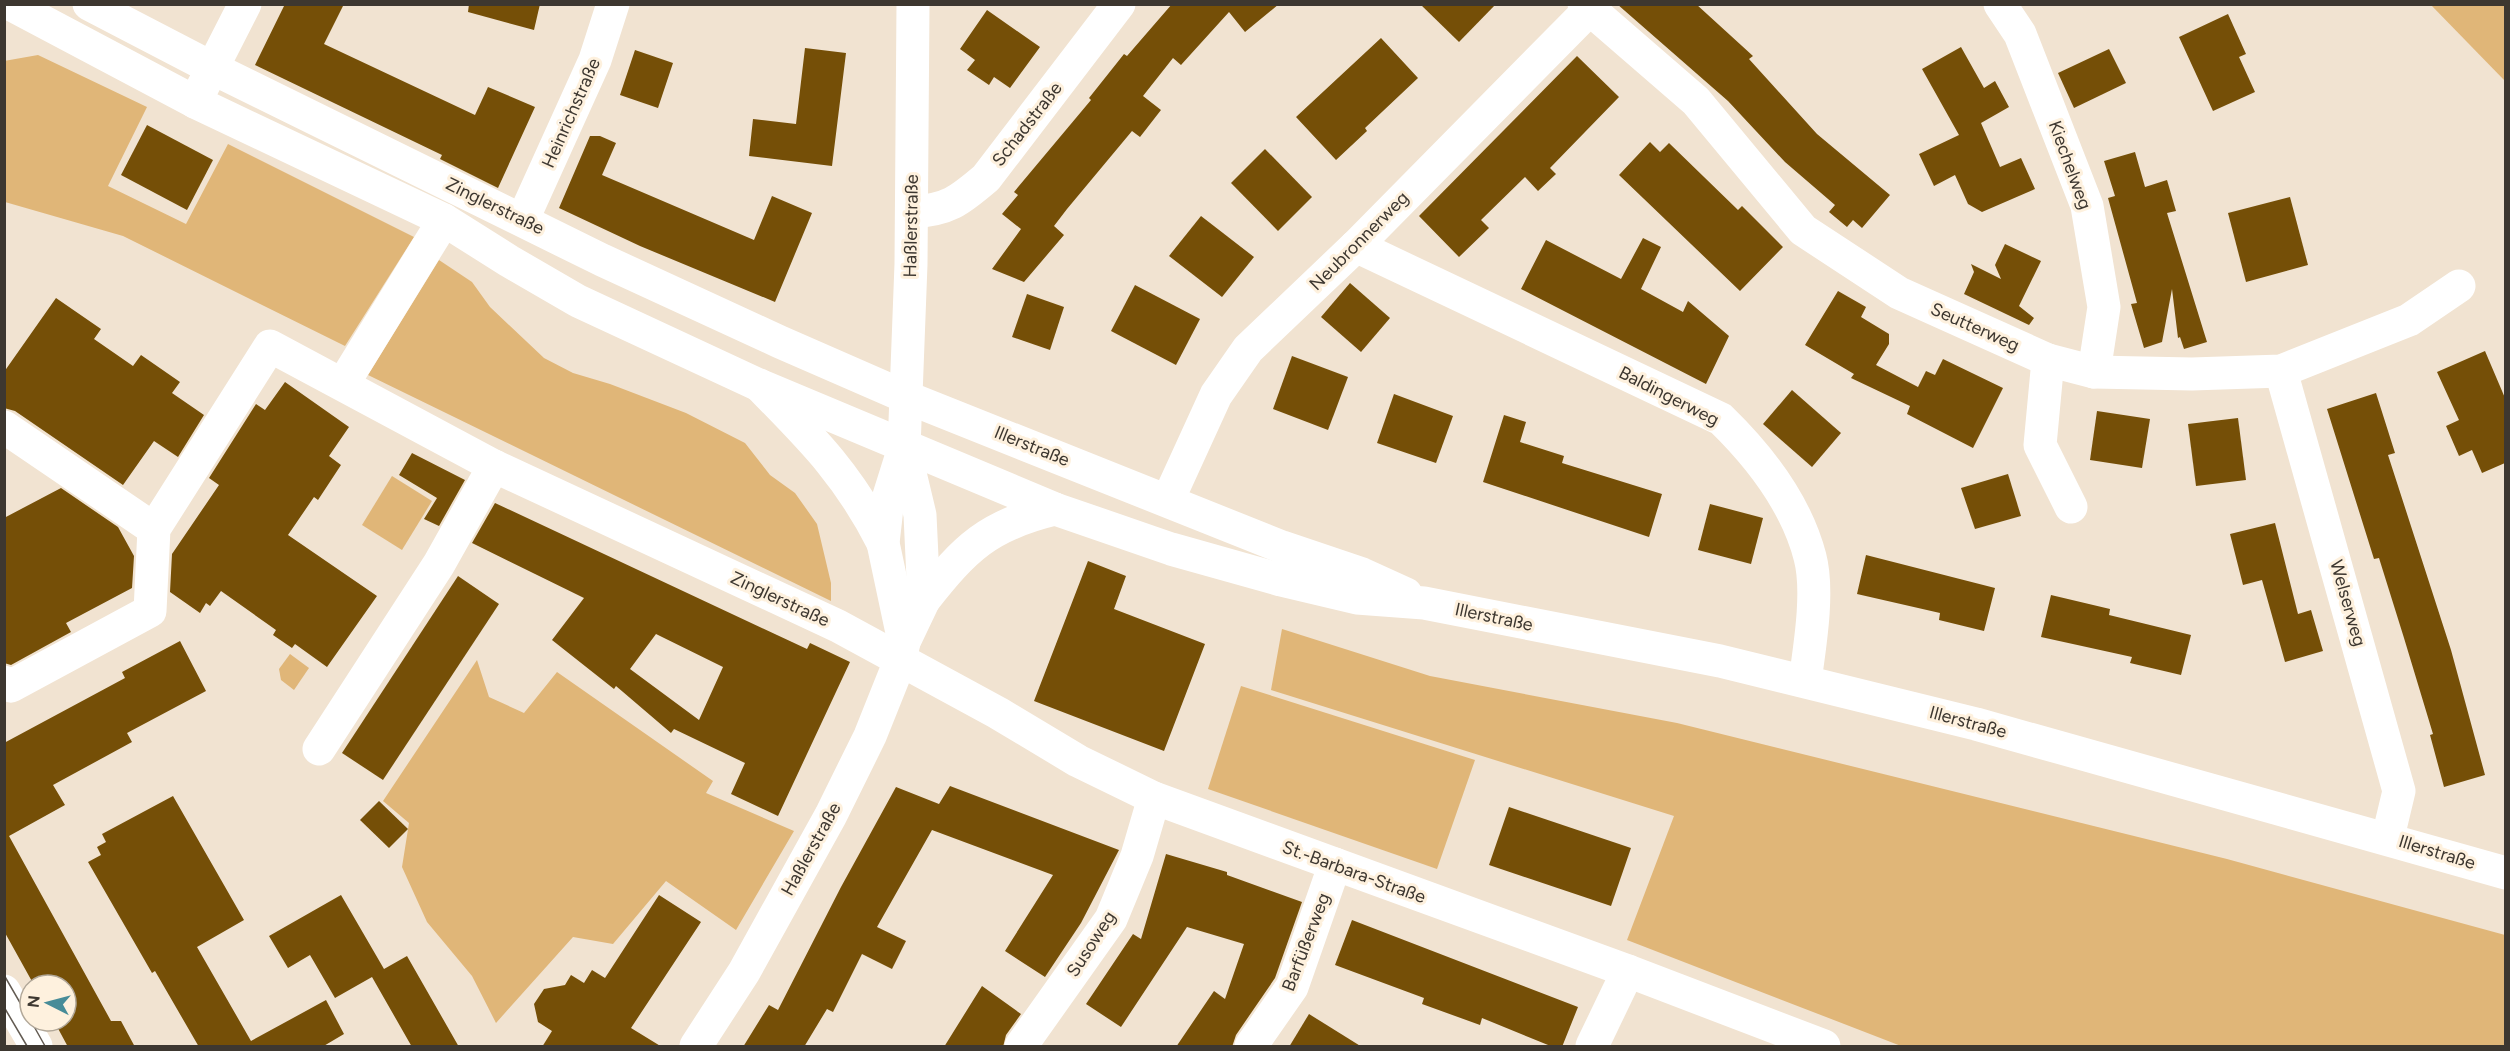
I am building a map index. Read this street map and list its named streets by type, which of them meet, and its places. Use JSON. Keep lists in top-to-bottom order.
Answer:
{
  "streets": {
    "street": [
      "Heinrichstraße",
      "Schadstraße",
      "Kiechelweg",
      "Zinglerstraße",
      "Haßlerstraße",
      "Neubronnerweg",
      "Seutterweg",
      "Baldingerweg",
      "Illerstraße",
      "Welserweg",
      "St.-Barbara-Straße",
      "Barfüßerweg",
      "Susoweg"
    ]
  },
  "crossings": [
    ["Heinrichstraße", "Zinglerstraße"],
    ["Schadstraße", "Haßlerstraße"],
    ["Kiechelweg", "Seutterweg"],
    ["Zinglerstraße", "Haßlerstraße"],
    ["Zinglerstraße", "Illerstraße"],
    ["Zinglerstraße", "St.-Barbara-Straße"],
    ["Haßlerstraße", "Illerstraße"],
    ["Haßlerstraße", "St.-Barbara-Straße"],
    ["Neubronnerweg", "Seutterweg"],
    ["Neubronnerweg", "Baldingerweg"],
    ["Neubronnerweg", "Illerstraße"],
    ["Seutterweg", "Welserweg"],
    ["Baldingerweg", "Illerstraße"],
    ["Illerstraße", "Welserweg"],
    ["St.-Barbara-Straße", "Barfüßerweg"],
    ["St.-Barbara-Straße", "Susoweg"]
  ],
  "north": "left"
}
